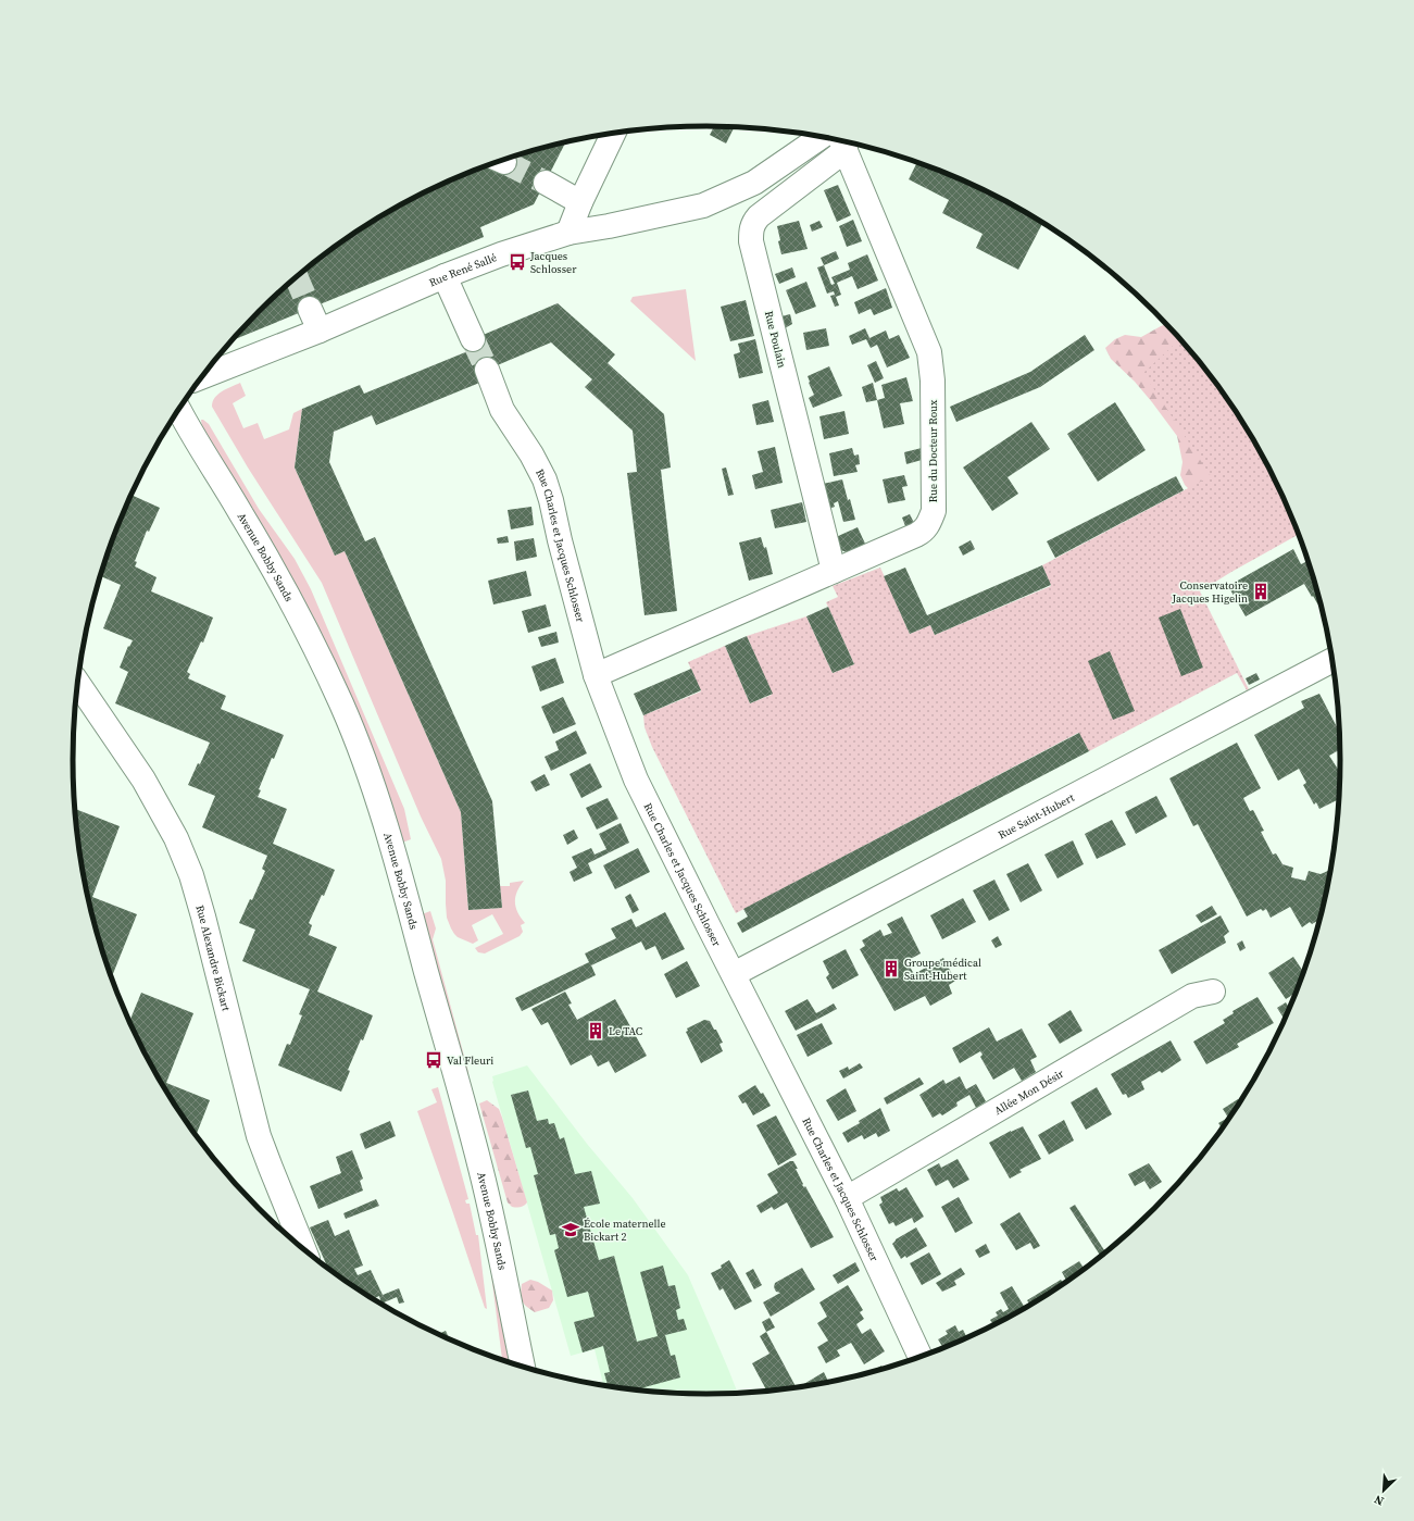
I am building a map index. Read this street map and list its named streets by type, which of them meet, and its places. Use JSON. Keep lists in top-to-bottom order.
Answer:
{
  "streets": {
    "street": [
      "Rue René Sallé",
      "Rue Poulain",
      "Rue du Docteur Roux",
      "Rue Charles et Jacques Schlosser",
      "Avenue Bobby Sands",
      "Rue Saint-Hubert",
      "Rue Alexandre Bickart",
      "Allée Mon Désir"
    ]
  },
  "crossings": [
    ["Rue Poulain", "Rue du Docteur Roux"],
    ["Rue du Docteur Roux", "Rue Charles et Jacques Schlosser"],
    ["Rue Charles et Jacques Schlosser", "Rue Saint-Hubert"],
    ["Rue Charles et Jacques Schlosser", "Allée Mon Désir"]
  ],
  "places": {
    "bus stop": ["Jacques Schlosser", "Val Fleuri"],
    "building": ["Conservatoire Jacques Higelin", "Groupe médical Saint-Hubert", "Le TAC"],
    "school or university": ["École maternelle Bickart 2"]
  },
  "north": "bottom left"
}
